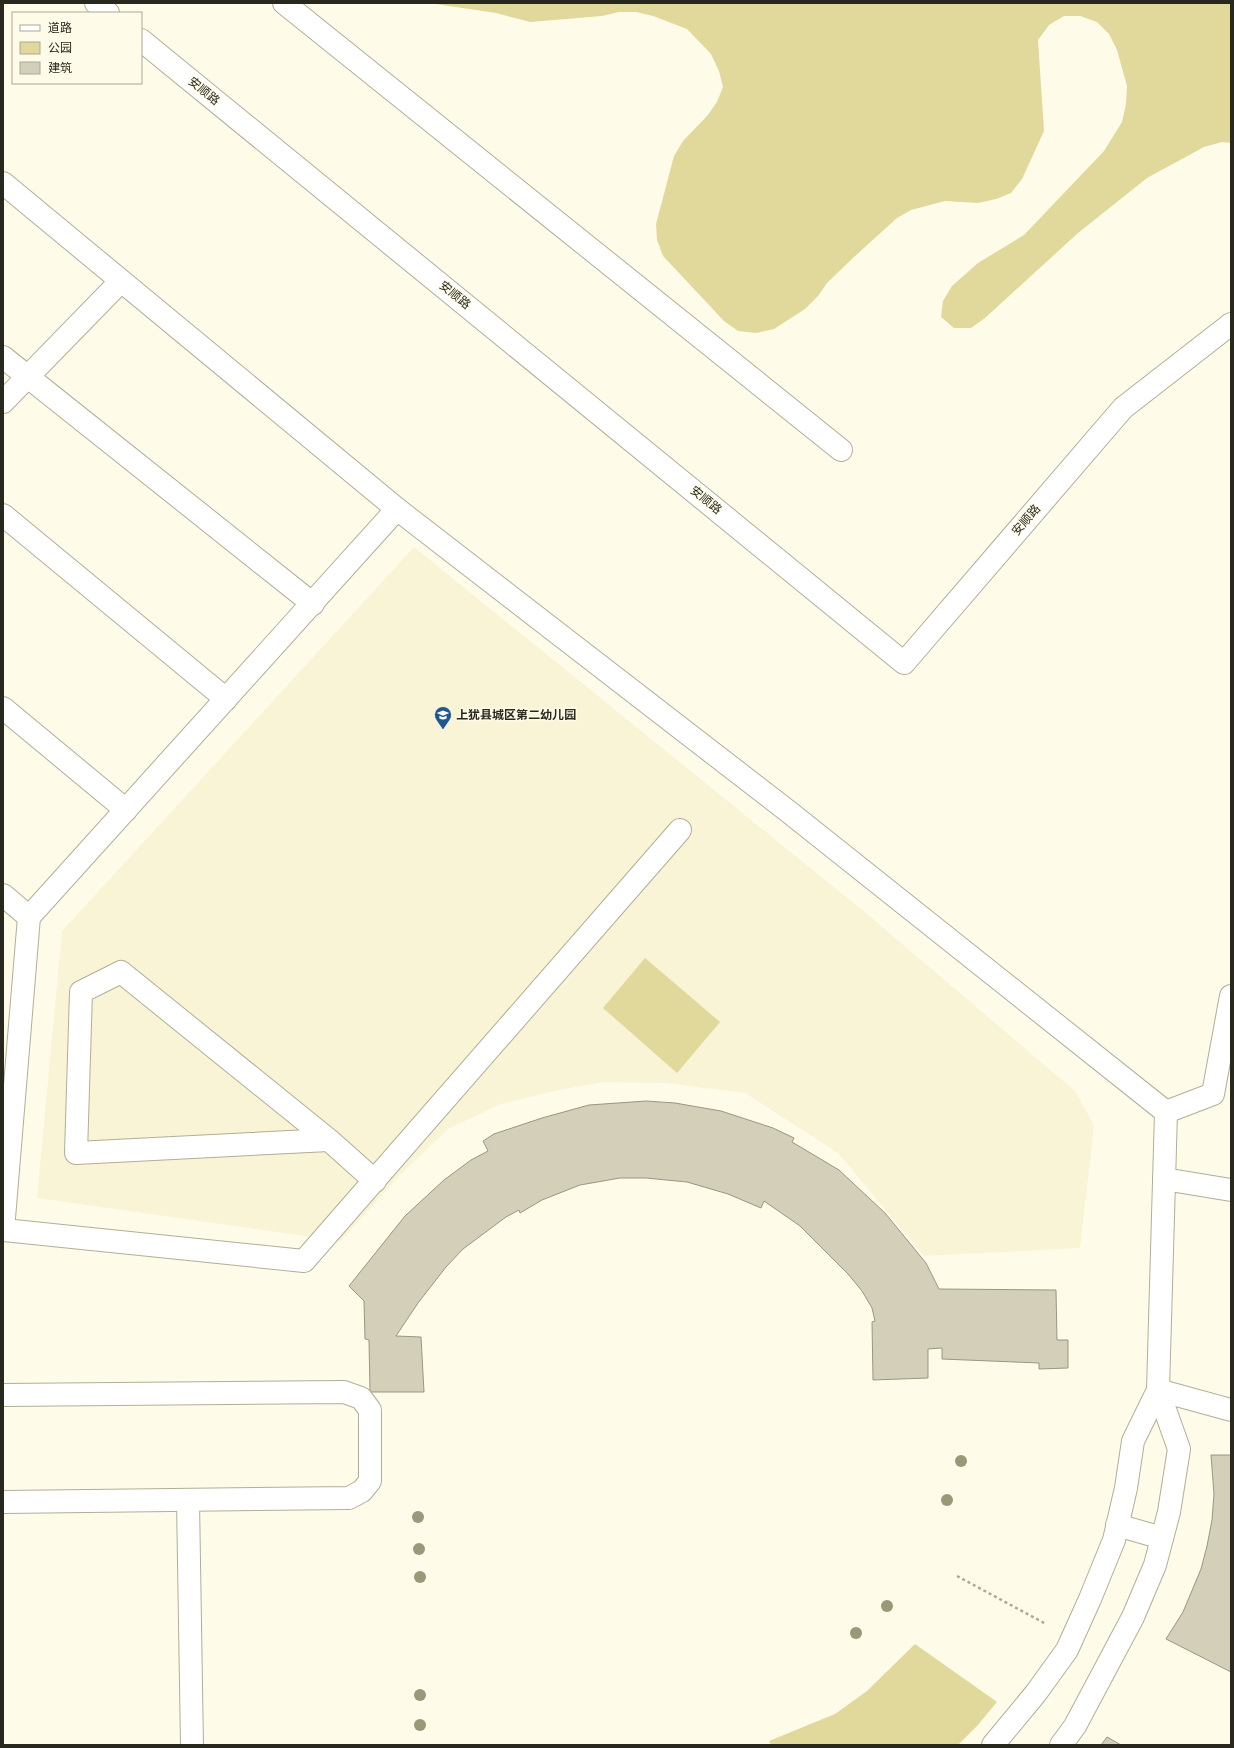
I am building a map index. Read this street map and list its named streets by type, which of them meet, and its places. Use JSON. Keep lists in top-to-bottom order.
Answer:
{
  "streets": {
    "street": ["安顺路"]
  },
  "places": {
    "school or university": ["上犹县城区第二幼儿园"]
  },
  "legend": ["道路", "公园", "建筑"]
}
